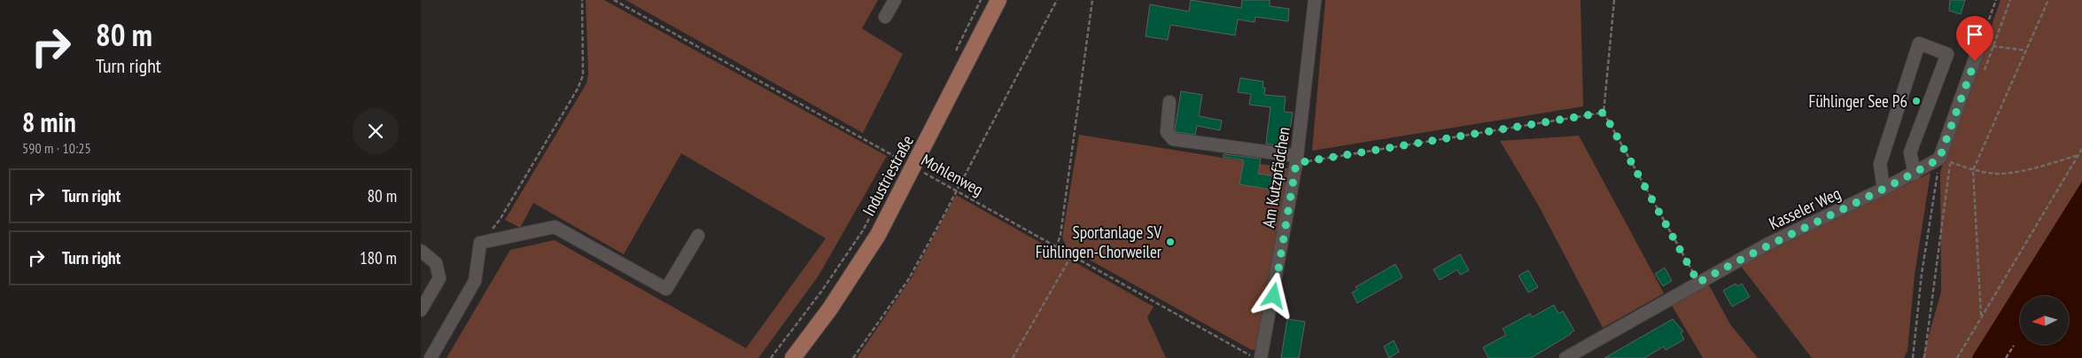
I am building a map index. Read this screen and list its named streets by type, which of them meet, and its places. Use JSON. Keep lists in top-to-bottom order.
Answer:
{
  "streets": {
    "main road": ["Industriestraße"],
    "street": ["Am Kutzpfädchen", "Kasseler Weg"],
    "path": ["Mohlenweg"]
  },
  "crossings": [
    ["Mohlenweg", "Industriestraße"]
  ],
  "places": ["Fühlinger See P6", "Sportanlage SV Fühlingen-Chorweiler"],
  "north": "left",
  "page": {
    "turn": ["80 m", "Turn right"],
    "heading": ["8 min", "590 m · 10:25"],
    "list": [
      {
        "name": "Turn right",
        "value": "80 m"
      },
      {
        "name": "Turn right",
        "value": "180 m"
      }
    ]
  }
}
